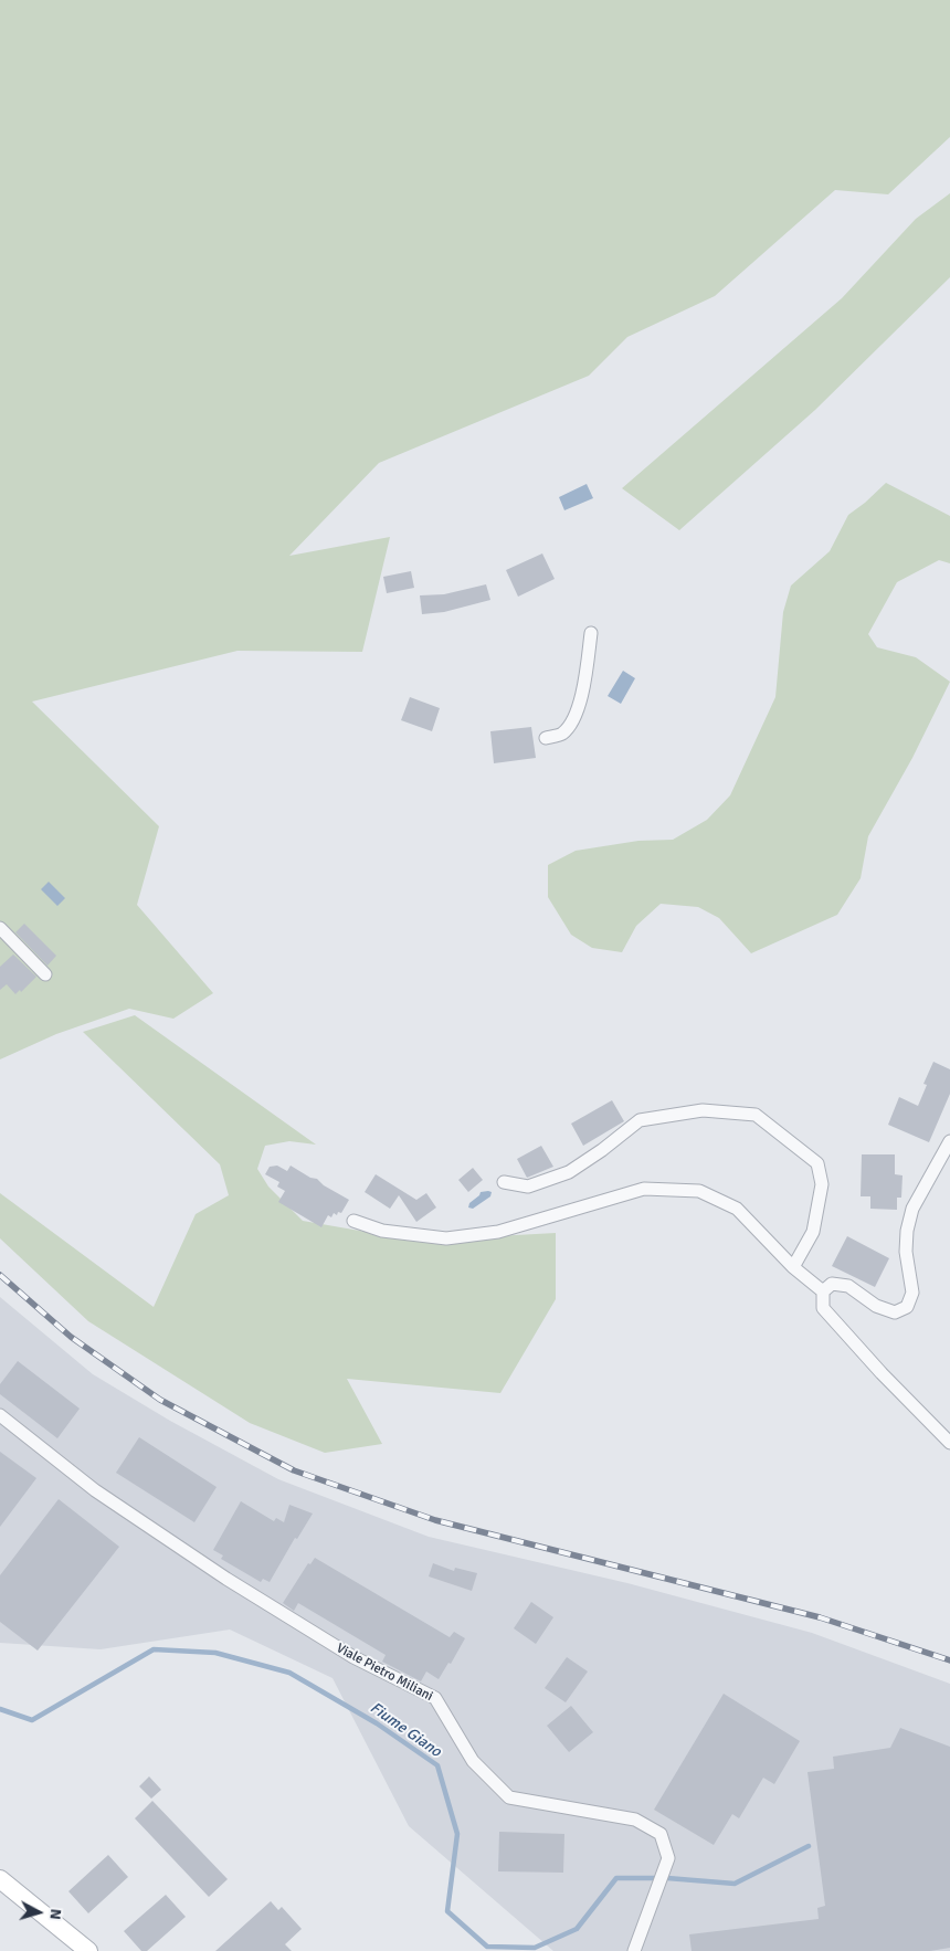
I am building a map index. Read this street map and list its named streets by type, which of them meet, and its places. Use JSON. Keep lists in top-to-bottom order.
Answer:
{
  "streets": {
    "street": ["Viale Pietro Miliani"]
  },
  "water": ["Fiume Giano"],
  "north": "right"
}
